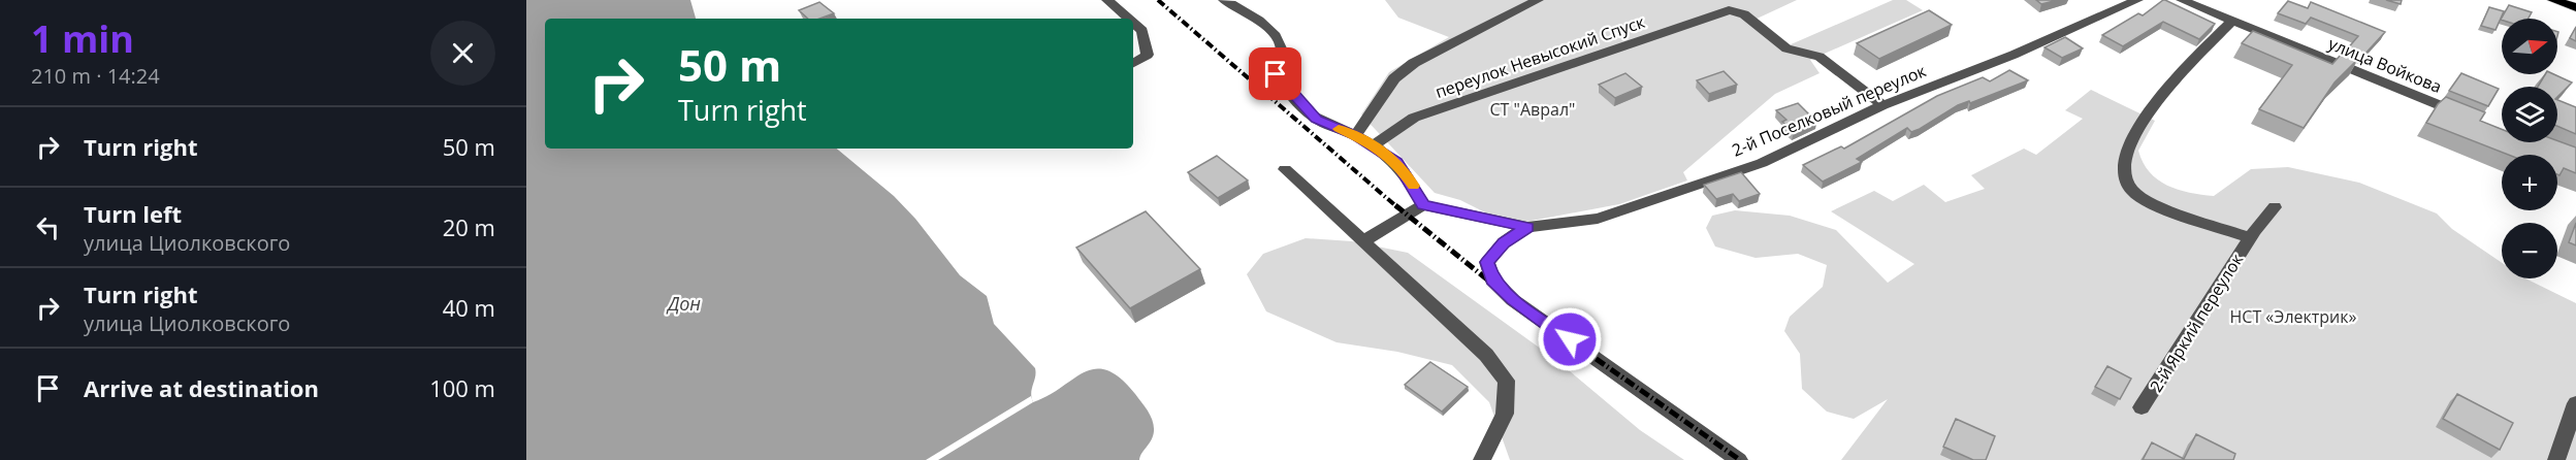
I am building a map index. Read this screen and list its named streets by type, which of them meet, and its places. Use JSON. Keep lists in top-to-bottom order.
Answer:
{
  "streets": {
    "street": [
      "переулок Невысокий Спуск",
      "улица Войкова",
      "2-й Поселковый переулок",
      "2-й Яркий переулок"
    ]
  },
  "crossings": [
    ["переулок Невысокий Спуск", "2-й Поселковый переулок"],
    ["улица Войкова", "2-й Яркий переулок"]
  ],
  "water": ["Дон"],
  "parks": ["СТ \"Аврал\"", "НСТ «Электрик»"],
  "north": "right",
  "page": {
    "heading": ["1 min", "210 m · 14:24"],
    "map_buttons": ["+", "−"],
    "turn": ["50 m", "Turn right"],
    "list": [
      {
        "name": "Turn right",
        "value": "50 m"
      },
      {
        "name": "Turn left",
        "note": "улица Циолковского",
        "value": "20 m"
      },
      {
        "name": "Turn right",
        "note": "улица Циолковского",
        "value": "40 m"
      },
      {
        "name": "Arrive at destination",
        "value": "100 m"
      }
    ]
  }
}
